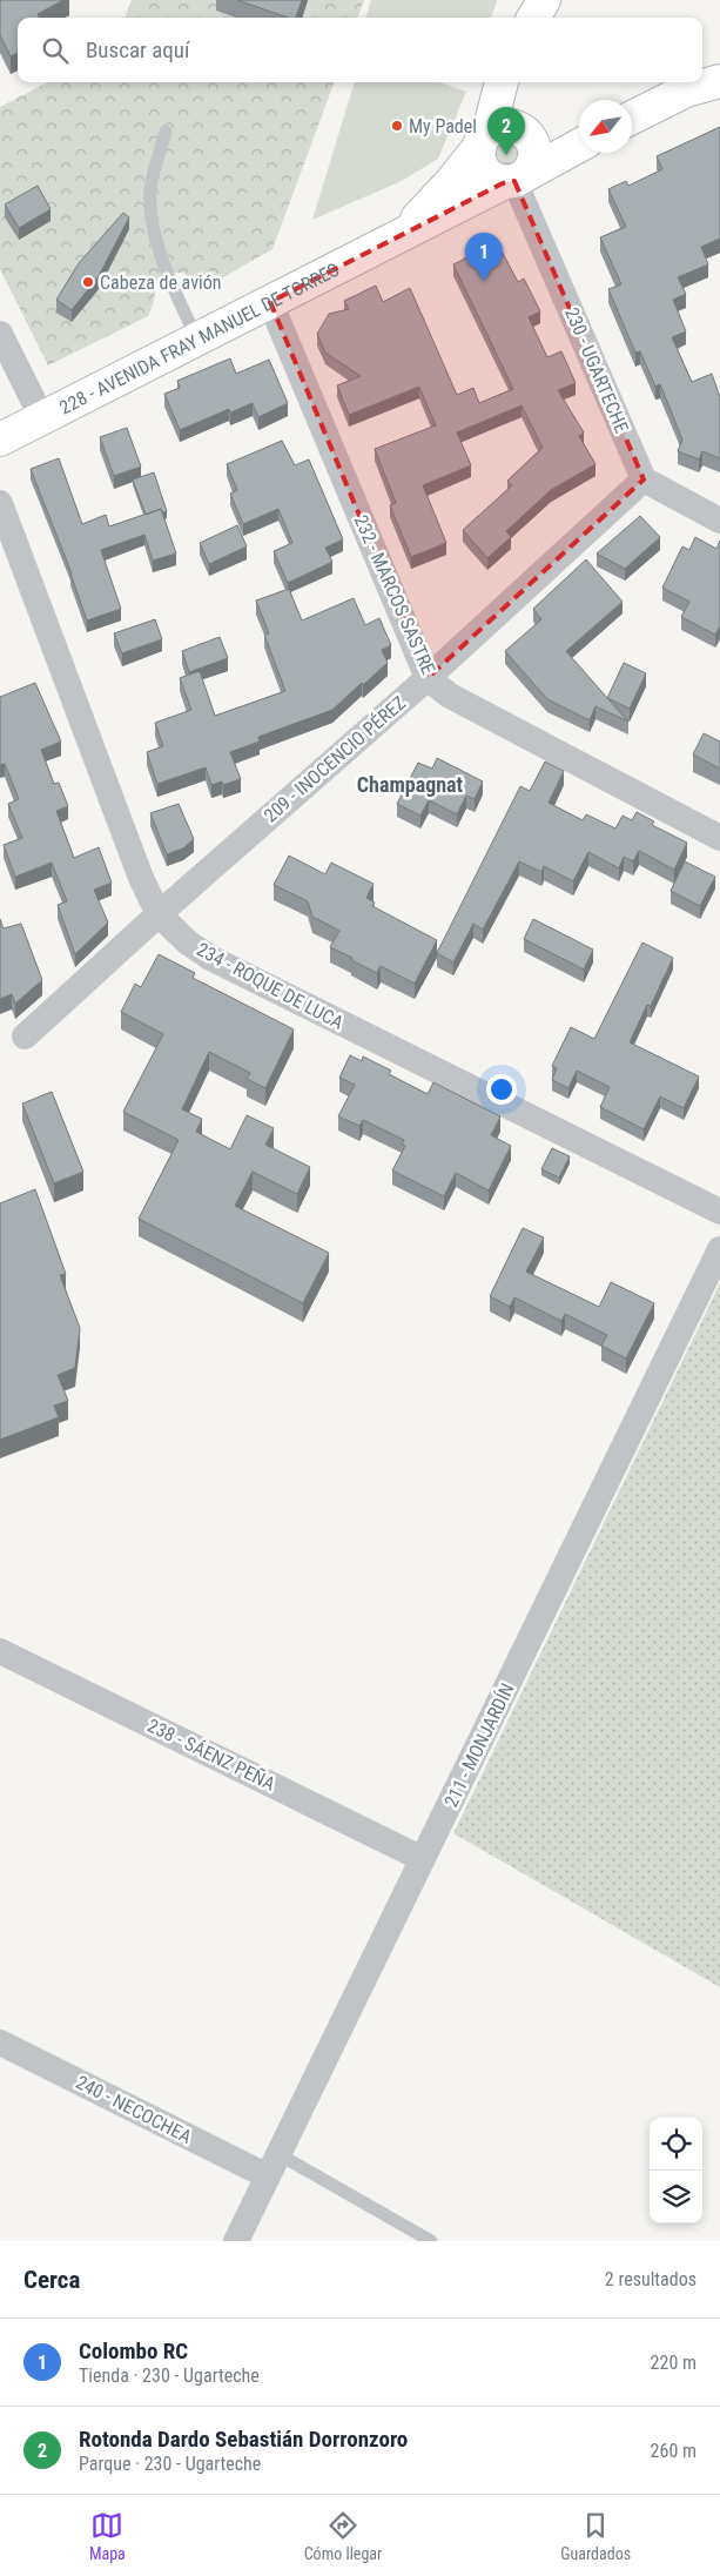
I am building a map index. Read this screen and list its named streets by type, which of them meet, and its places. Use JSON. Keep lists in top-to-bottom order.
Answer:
{
  "streets": {
    "main road": ["228 - AVENIDA FRAY MANUEL DE TORRES"],
    "street": [
      "230 - UGARTECHE",
      "232 - MARCOS SASTRE",
      "209 - INOCENCIO PÉREZ",
      "234 - ROQUE DE LUCA",
      "211 - MONJARDÍN",
      "238 - SÁENZ PEÑA",
      "240 - NECOCHEA"
    ]
  },
  "crossings": [
    ["228 - AVENIDA FRAY MANUEL DE TORRES", "230 - UGARTECHE"],
    ["228 - AVENIDA FRAY MANUEL DE TORRES", "232 - MARCOS SASTRE"],
    ["230 - UGARTECHE", "209 - INOCENCIO PÉREZ"],
    ["232 - MARCOS SASTRE", "209 - INOCENCIO PÉREZ"],
    ["209 - INOCENCIO PÉREZ", "234 - ROQUE DE LUCA"],
    ["211 - MONJARDÍN", "238 - SÁENZ PEÑA"],
    ["211 - MONJARDÍN", "240 - NECOCHEA"]
  ],
  "districts": ["Champagnat"],
  "places": ["My Padel", "Cabeza de avión"],
  "north": "bottom left",
  "page": {
    "search": "Buscar aquí",
    "pins": ["2", "1"],
    "heading": ["Cerca", "2 resultados"],
    "list": [
      {
        "mark": "1",
        "name": "Colombo RC",
        "note": "Tienda · 230 - Ugarteche",
        "value": "220 m"
      },
      {
        "mark": "2",
        "name": "Rotonda Dardo Sebastián Dorronzoro",
        "note": "Parque · 230 - Ugarteche",
        "value": "260 m"
      }
    ],
    "nav": ["Mapa", "Cómo llegar", "Guardados"]
  }
}
